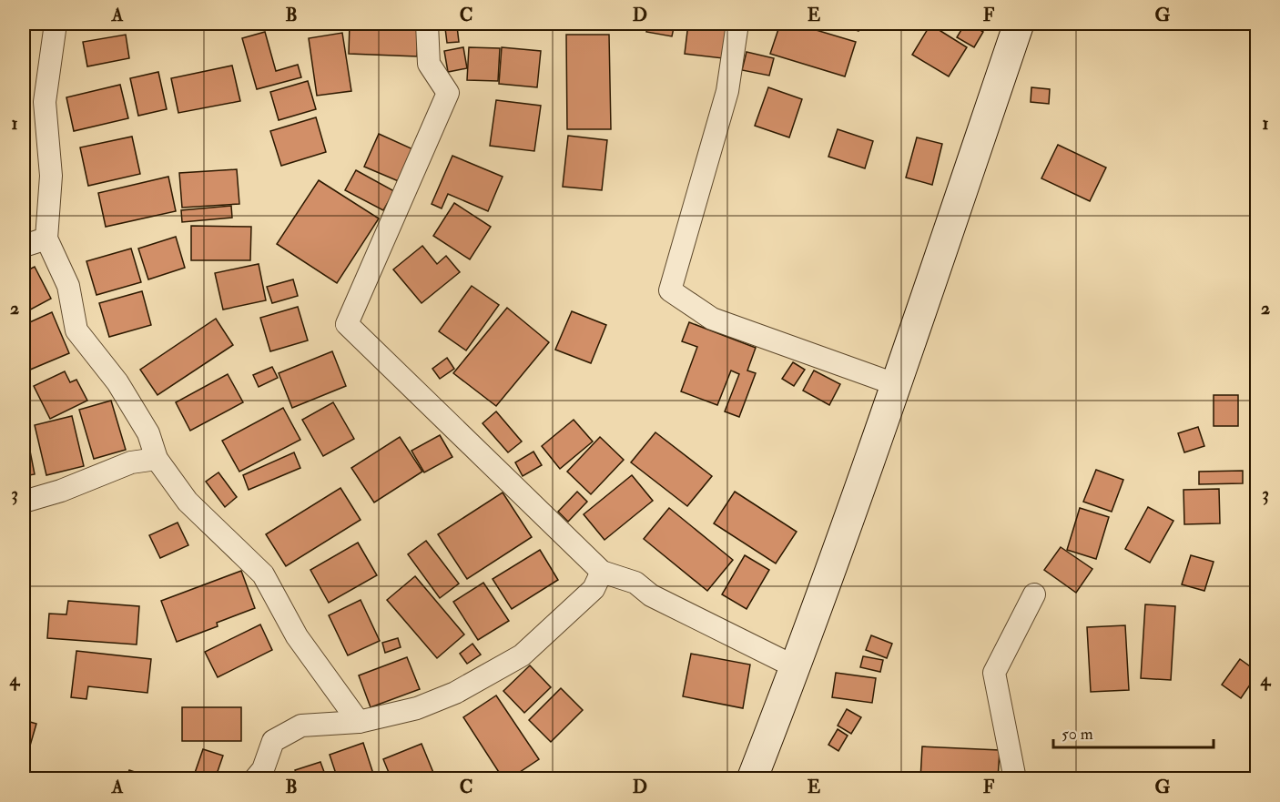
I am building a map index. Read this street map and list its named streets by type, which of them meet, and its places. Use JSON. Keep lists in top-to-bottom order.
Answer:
{
  "scale_bar": "50 m",
  "grid": {
    "columns": [
      "A",
      "B",
      "C",
      "D",
      "E",
      "F",
      "G"
    ],
    "rows": [
      "1",
      "2",
      "3",
      "4"
    ]
  }
}
